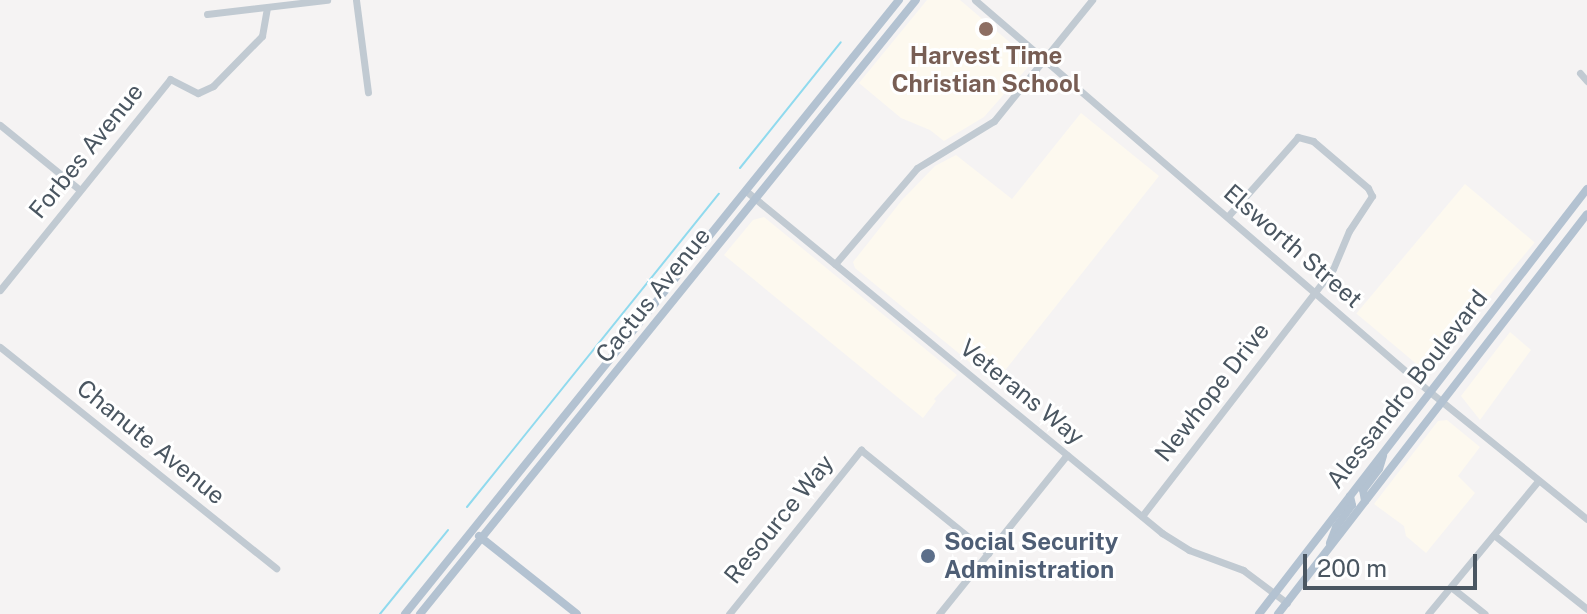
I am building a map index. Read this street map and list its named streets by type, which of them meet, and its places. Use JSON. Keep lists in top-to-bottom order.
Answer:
{
  "streets": {
    "main road": ["Cactus Avenue", "Alessandro Boulevard"],
    "street": [
      "Forbes Avenue",
      "Elsworth Street",
      "Veterans Way",
      "Newhope Drive",
      "Chanute Avenue",
      "Resource Way"
    ]
  },
  "crossings": [
    ["Elsworth Street", "Alessandro Boulevard"],
    ["Elsworth Street", "Newhope Drive"],
    ["Cactus Avenue", "Veterans Way"],
    ["Alessandro Boulevard", "Veterans Way"],
    ["Veterans Way", "Newhope Drive"]
  ],
  "places": ["Harvest Time Christian School", "Social Security Administration"],
  "scale_bar": "200 m"
}
